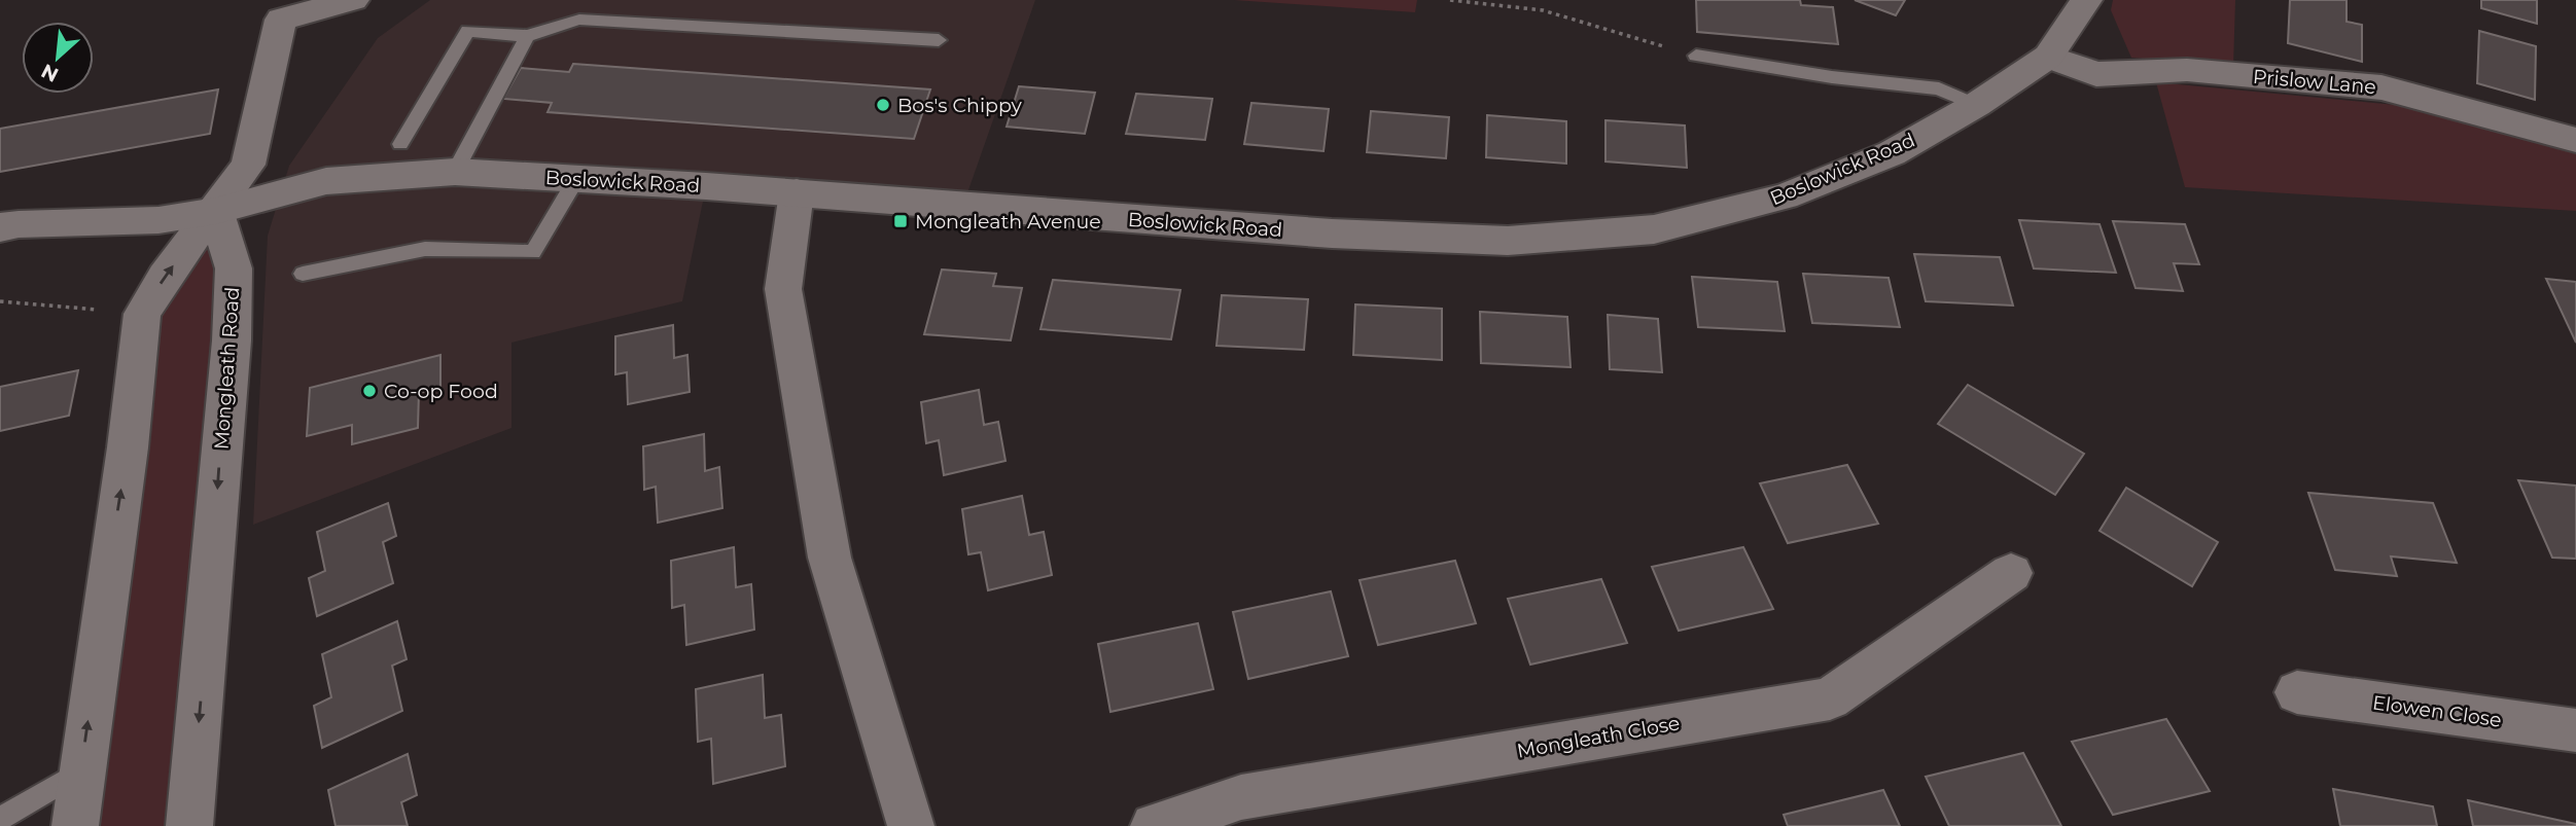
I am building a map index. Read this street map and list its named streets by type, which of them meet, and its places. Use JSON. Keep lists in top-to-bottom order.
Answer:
{
  "streets": {
    "street": [
      "Prislow Lane",
      "Boslowick Road",
      "Mongleath Road",
      "Elowen Close",
      "Mongleath Close"
    ]
  },
  "crossings": [
    ["Prislow Lane", "Boslowick Road"],
    ["Boslowick Road", "Mongleath Road"]
  ],
  "places": {
    "other": ["Bos's Chippy", "Co-op Food"],
    "transit": ["Mongleath Avenue"]
  },
  "north": "bottom left"
}
